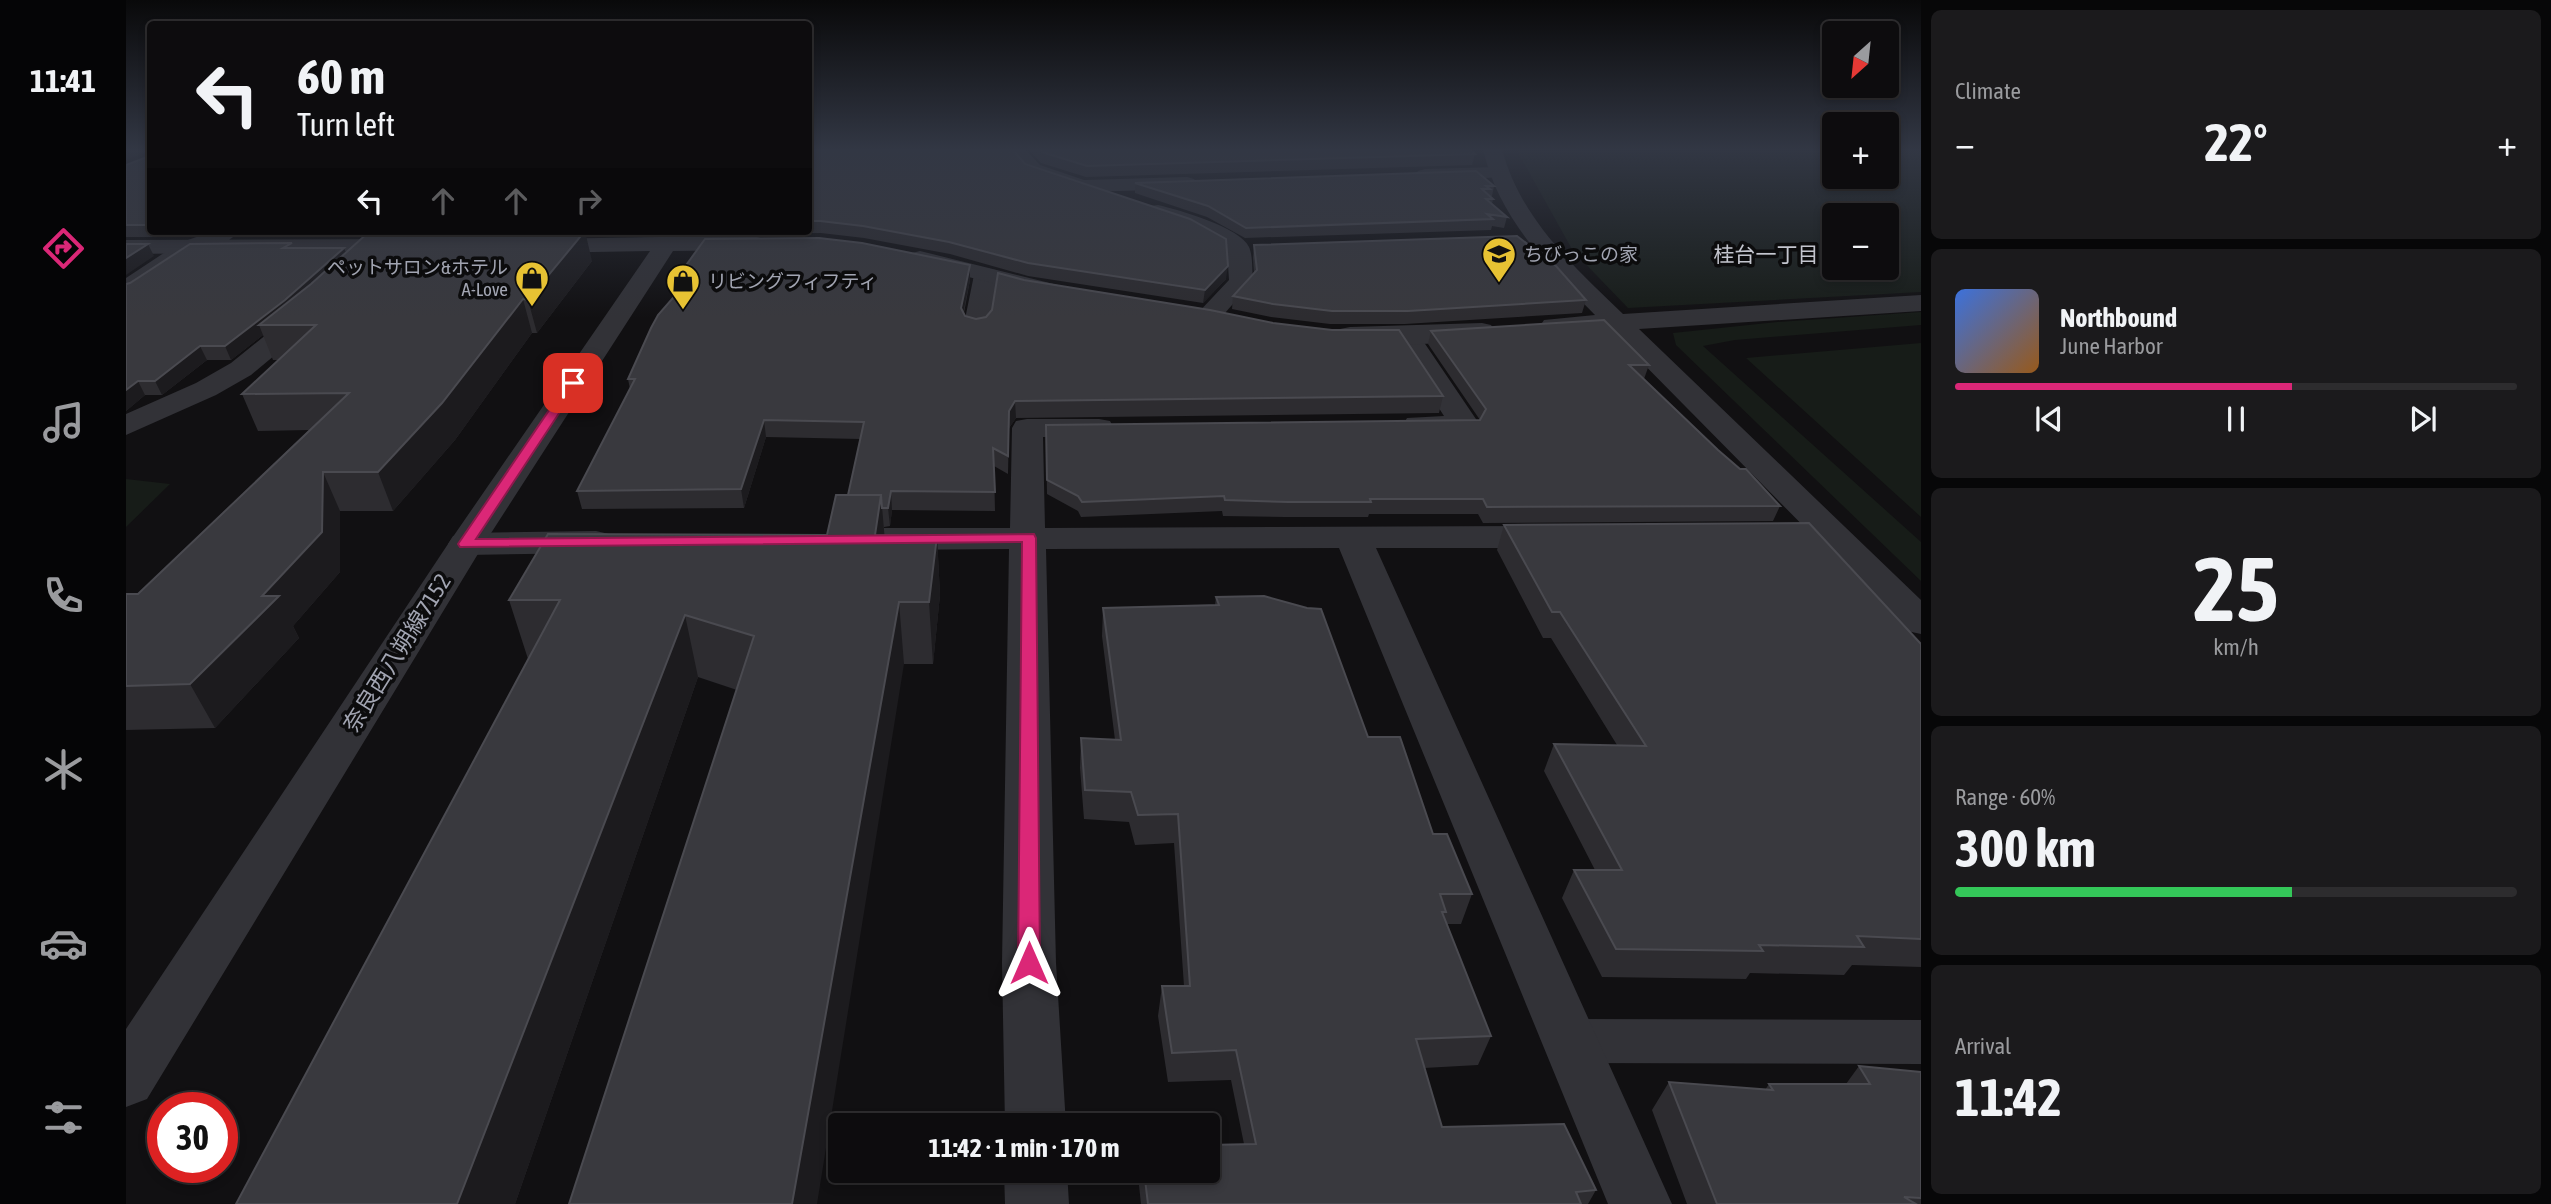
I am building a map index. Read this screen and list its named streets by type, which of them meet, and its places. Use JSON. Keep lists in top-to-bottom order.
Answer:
{
  "streets": {
    "street": ["奈良西八朔線7152"]
  },
  "districts": ["桂台一丁目"],
  "places": {
    "school or university": ["ちびっこの家"],
    "shop": ["ペットサロン&ホテル A-Love", "リビングフィフティ"]
  },
  "north": "bottom left",
  "page": {
    "tabs": "11:41",
    "tile": [
      "Climate",
      ["25", "km/h"],
      ["Range · 60%", "300 km"],
      ["Arrival", "11:42"]
    ],
    "map_buttons": ["+", "−"],
    "turn": ["60 m", "Turn left"],
    "heat": ["−", "22°", "+"],
    "song": ["Northbound", "June Harbor"],
    "limit": "30",
    "trip": "11:42 · 1 min · 170 m"
  }
}
